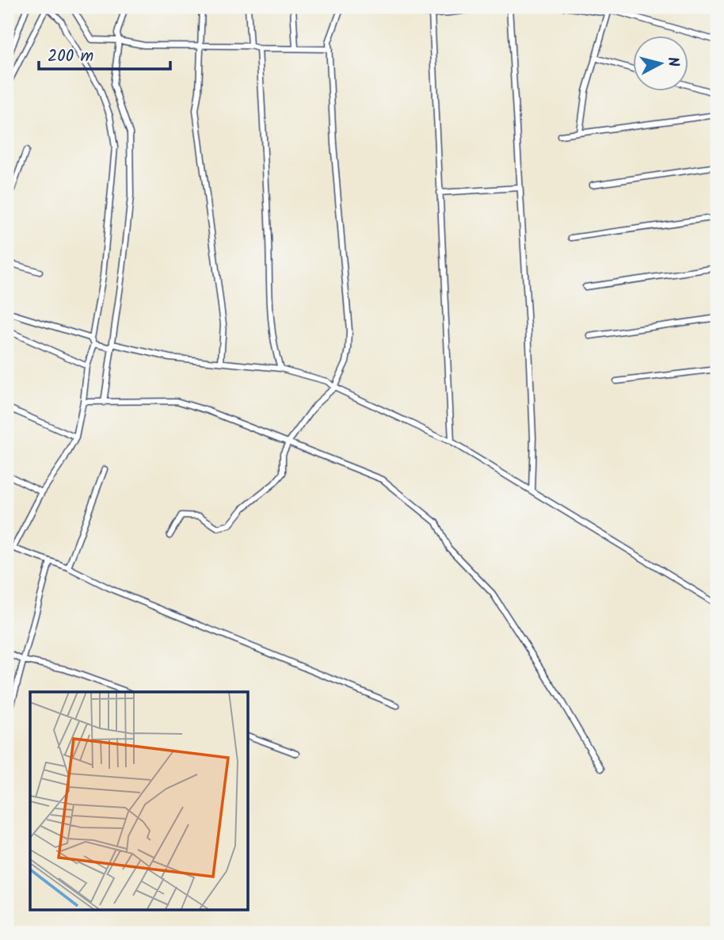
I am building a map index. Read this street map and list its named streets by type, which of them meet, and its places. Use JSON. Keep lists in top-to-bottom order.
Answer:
{
  "scale_bar": "200 m",
  "north": "right"
}
